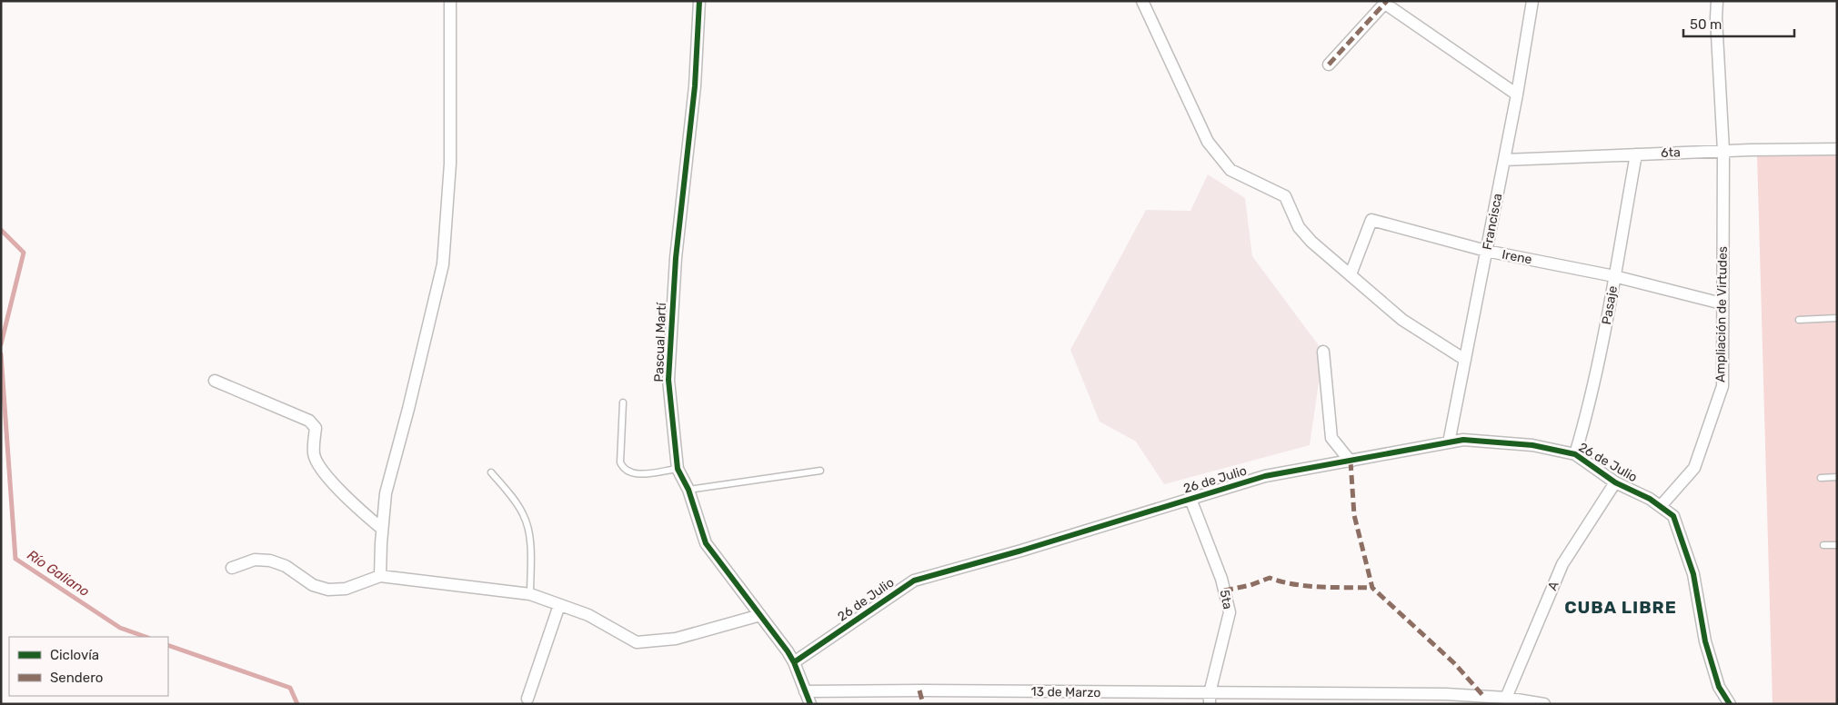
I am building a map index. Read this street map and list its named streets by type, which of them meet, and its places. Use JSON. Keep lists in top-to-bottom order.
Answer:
{
  "streets": {
    "street": [
      "6ta",
      "Francisca",
      "Irene",
      "Pasaje",
      "Ampliación de Virtudes",
      "Pascual Martí",
      "26 de Julio",
      "A",
      "5ta",
      "13 de Marzo"
    ]
  },
  "crossings": [
    ["6ta", "Francisca"],
    ["6ta", "Pasaje"],
    ["6ta", "Ampliación de Virtudes"],
    ["Francisca", "Irene"],
    ["Francisca", "26 de Julio"],
    ["Irene", "Pasaje"],
    ["Irene", "Ampliación de Virtudes"],
    ["Pasaje", "26 de Julio"],
    ["Ampliación de Virtudes", "26 de Julio"],
    ["Pascual Martí", "26 de Julio"],
    ["Pascual Martí", "13 de Marzo"],
    ["26 de Julio", "A"],
    ["26 de Julio", "5ta"],
    ["A", "13 de Marzo"],
    ["5ta", "13 de Marzo"]
  ],
  "districts": ["CUBA LIBRE"],
  "water": ["Río Galiano"],
  "legend": ["Ciclovía", "Sendero"],
  "scale_bar": "50 m"
}
